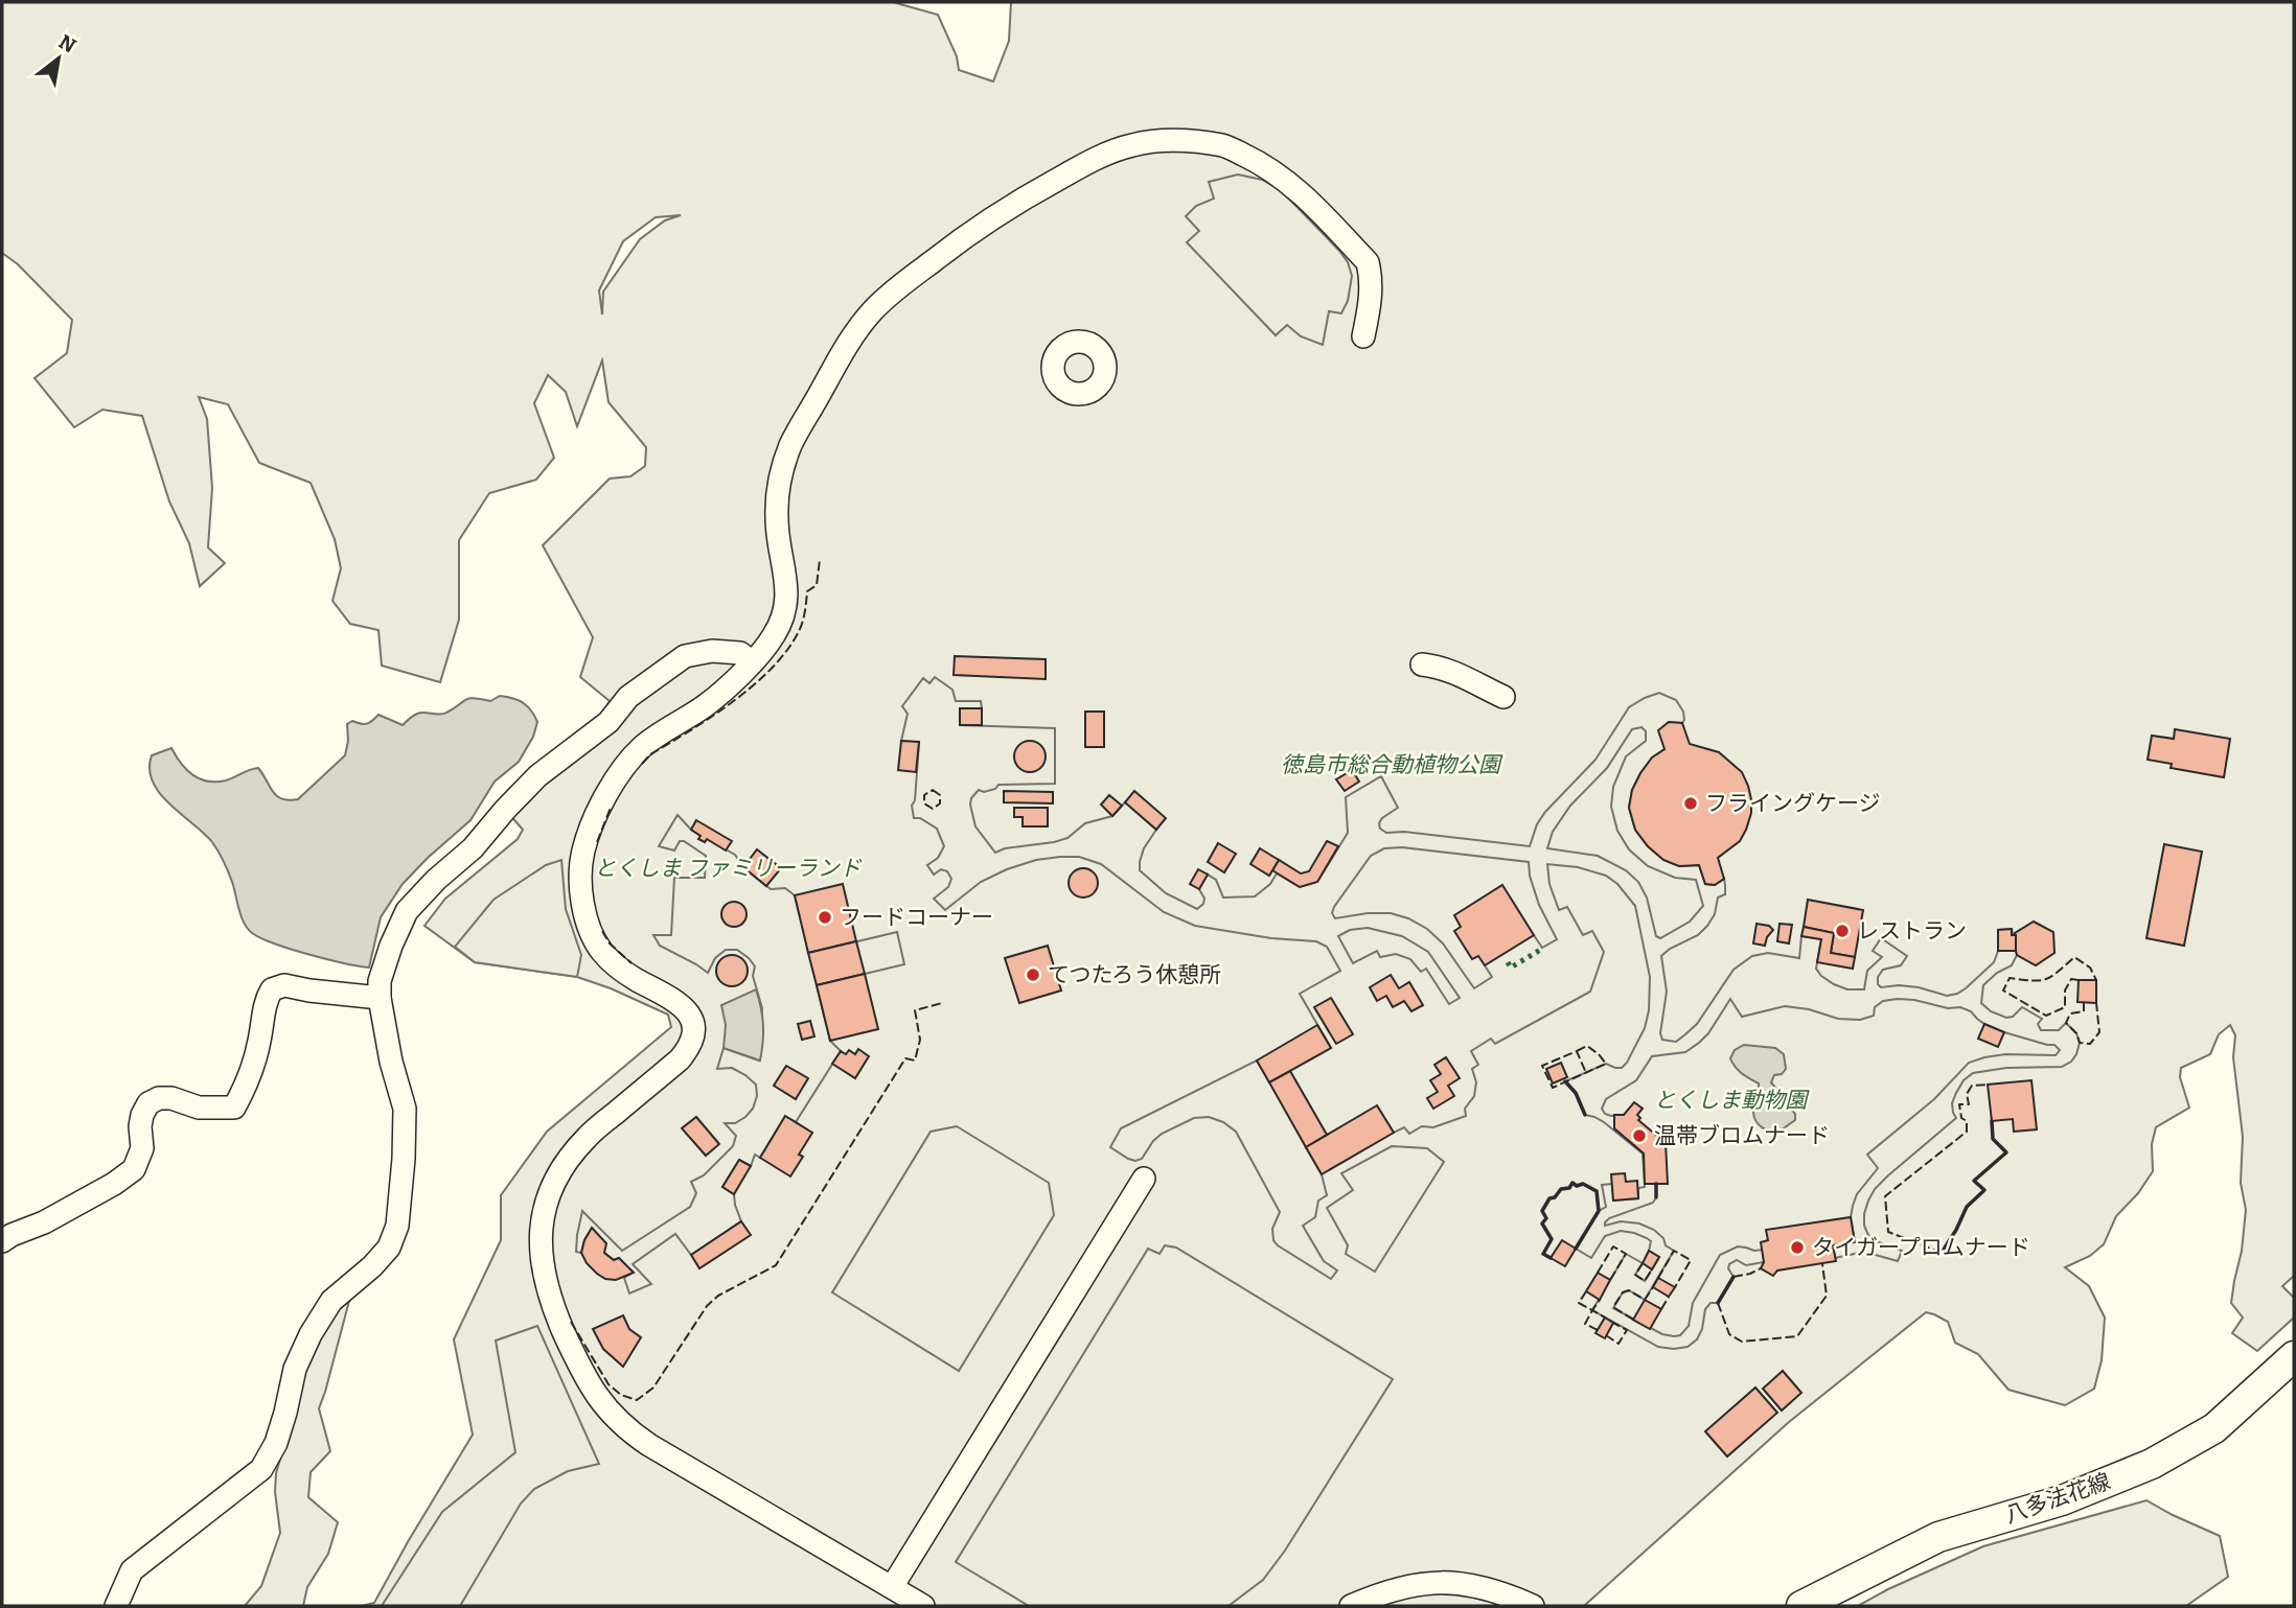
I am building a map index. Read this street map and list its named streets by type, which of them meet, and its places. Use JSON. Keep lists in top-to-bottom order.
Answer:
{
  "streets": {
    "main road": ["八多法花線"]
  },
  "parks": ["徳島市総合動植物公園", "とくしま ファミリーランド", "とくしま動物園"],
  "places": [
    "フライングケージ",
    "フードコーナー",
    "レストラン",
    "てつたろう休憩所",
    "温帯ブロムナード",
    "タイガープロムナード"
  ],
  "north": "top right"
}
